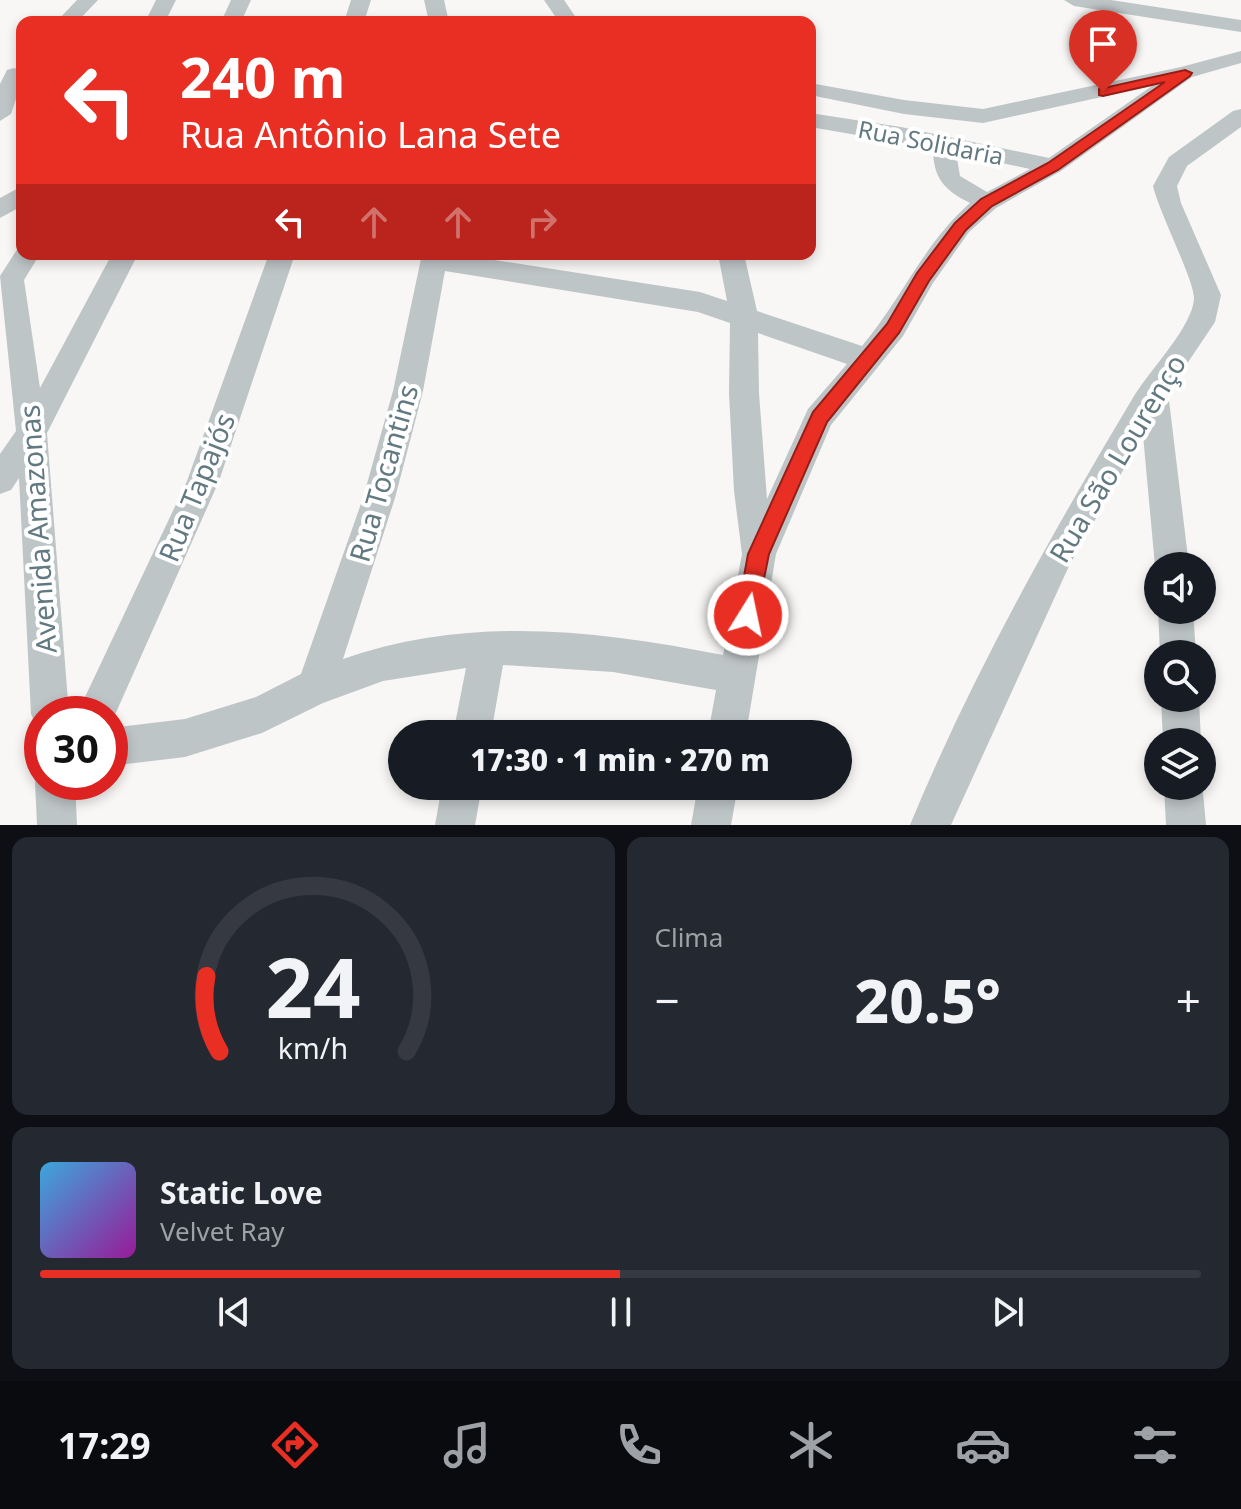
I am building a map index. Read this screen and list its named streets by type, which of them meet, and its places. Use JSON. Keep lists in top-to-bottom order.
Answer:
{
  "streets": {
    "street": [
      "Rua Solidaria",
      "Rua São Lourenço",
      "Rua Tocantins",
      "Rua Tapajós",
      "Avenida Amazonas"
    ]
  },
  "page": {
    "turn": ["240 m", "Rua Antônio Lana Sete"],
    "limit": "30",
    "trip": "17:30 · 1 min · 270 m",
    "tile": "Clima",
    "heat": ["−", "20.5°", "+"],
    "song": ["Static Love", "Velvet Ray"],
    "tabs": "17:29",
    "gauge": ["24", "km/h"]
  }
}
